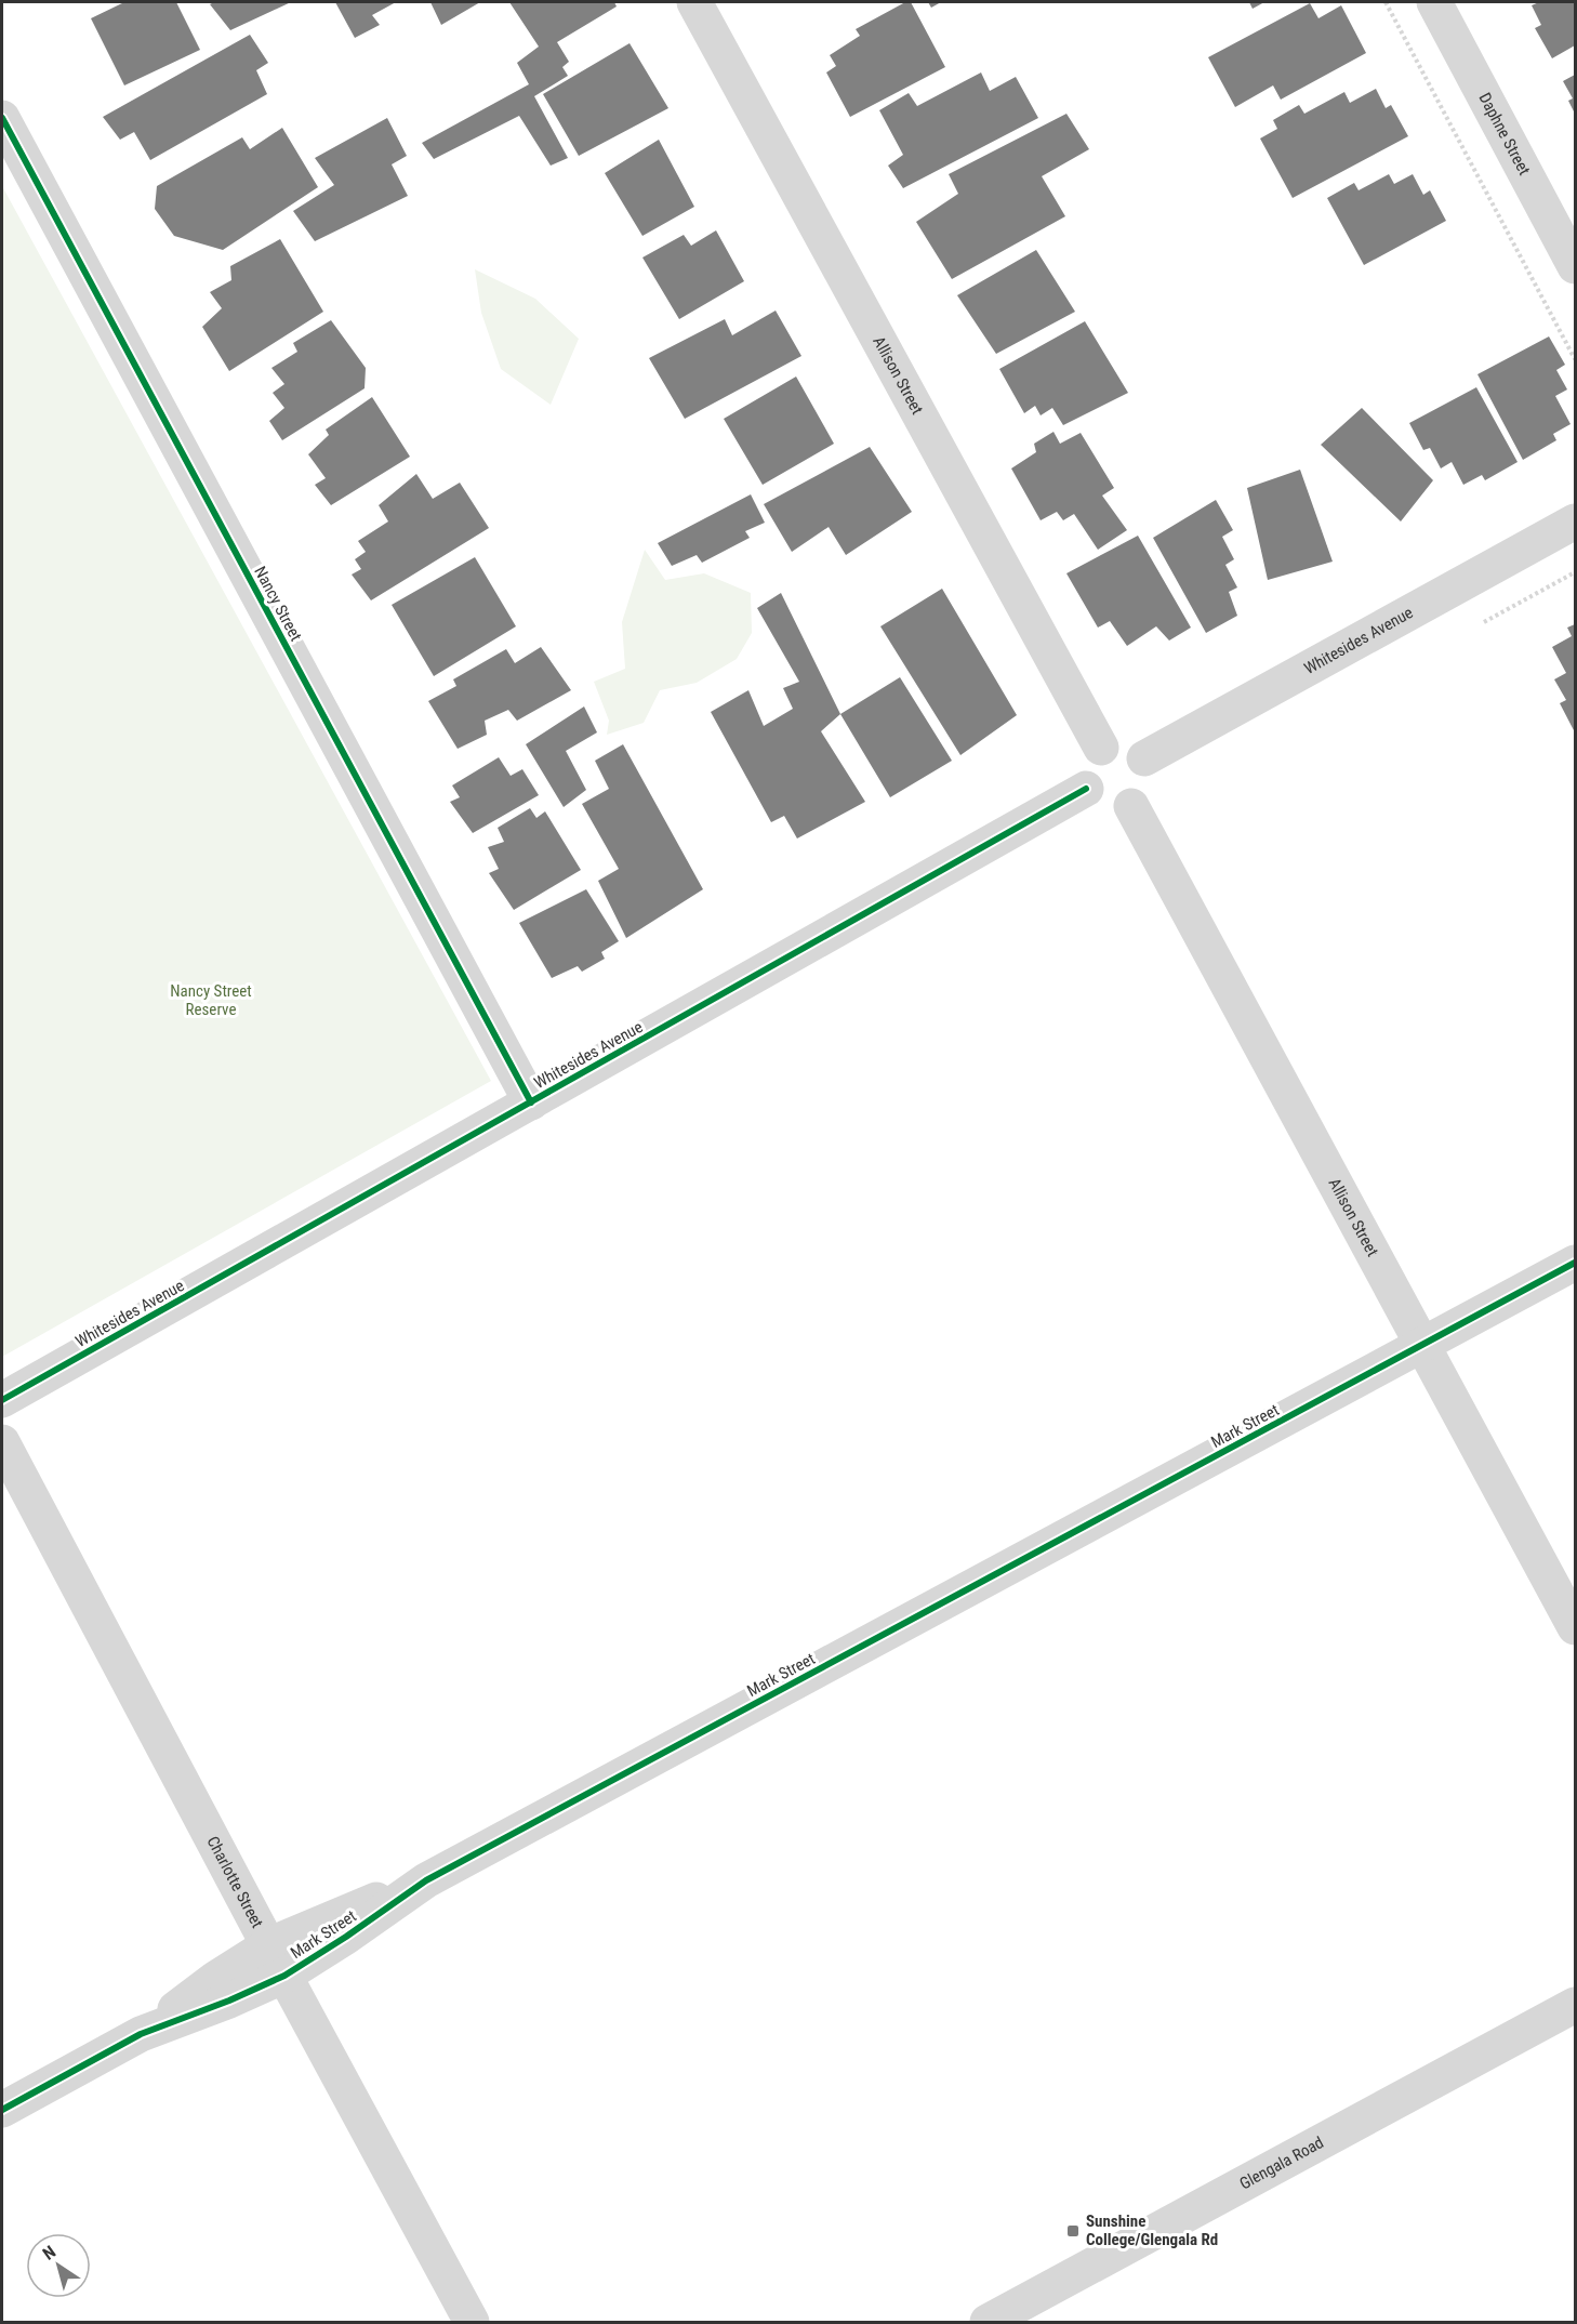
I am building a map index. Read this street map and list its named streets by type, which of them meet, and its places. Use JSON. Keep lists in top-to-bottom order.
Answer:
{
  "streets": {
    "street": [
      "Daphne Street",
      "Allison Street",
      "Nancy Street",
      "Whitesides Avenue",
      "Mark Street",
      "Charlotte Street",
      "Glengala Road"
    ]
  },
  "crossings": [
    ["Allison Street", "Whitesides Avenue"],
    ["Allison Street", "Mark Street"],
    ["Nancy Street", "Whitesides Avenue"],
    ["Mark Street", "Charlotte Street"]
  ],
  "parks": ["Nancy Street Reserve"],
  "places": {
    "transit": ["Sunshine College/Glengala Rd"]
  },
  "north": "top left"
}
